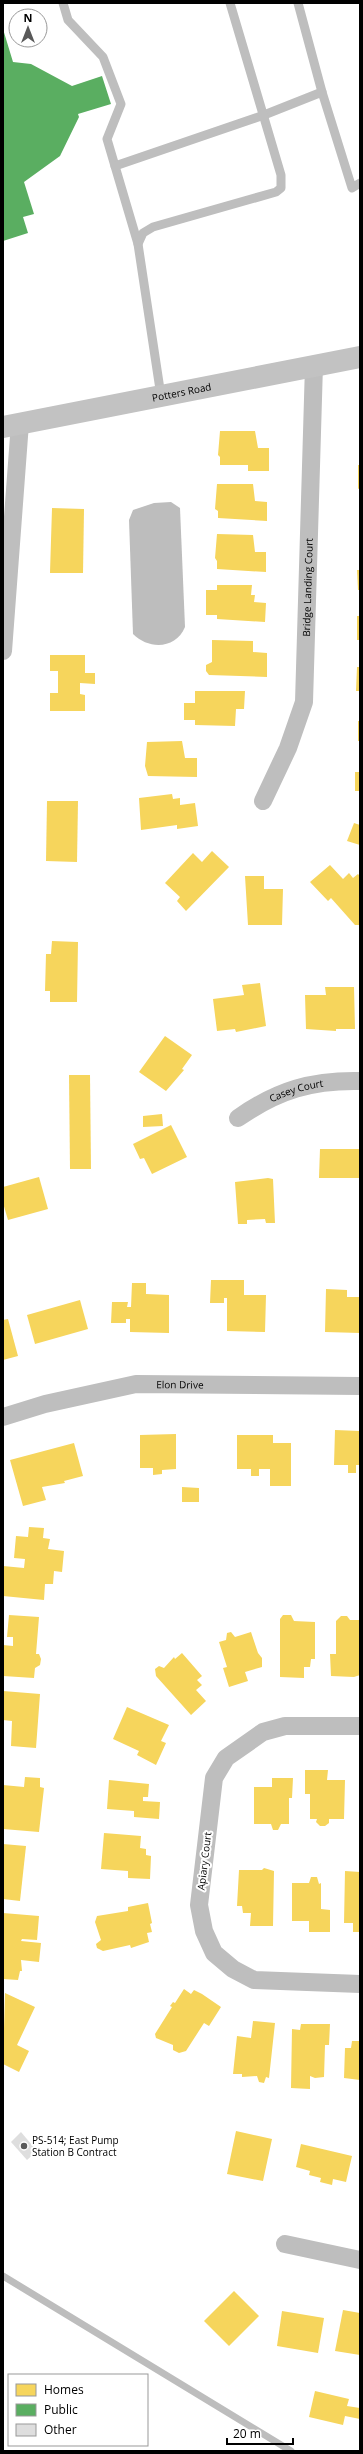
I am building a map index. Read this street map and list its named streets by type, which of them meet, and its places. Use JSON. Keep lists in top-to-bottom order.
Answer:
{
  "streets": {
    "street": [
      "Potters Road",
      "Bridge Landing Court",
      "Casey Court",
      "Elon Drive",
      "Apiary Court"
    ]
  },
  "crossings": [
    ["Potters Road", "Bridge Landing Court"]
  ],
  "places": ["PS-514; East Pump Station B Contract"],
  "legend": ["Homes", "Public", "Other"],
  "scale_bar": "20 m",
  "north": "top"
}
